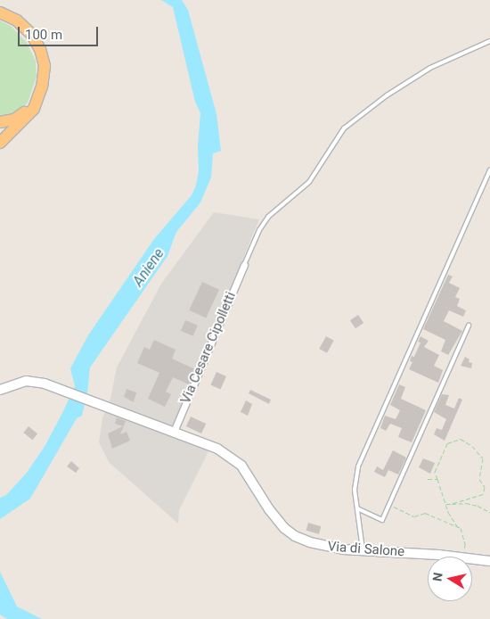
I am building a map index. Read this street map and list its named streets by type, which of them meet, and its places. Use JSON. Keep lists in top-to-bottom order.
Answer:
{
  "streets": {
    "street": ["Via Cesare Cipolletti", "Via di Salone"]
  },
  "crossings": [
    ["Via Cesare Cipolletti", "Via di Salone"]
  ],
  "water": ["Aniene"],
  "scale_bar": "100 m",
  "north": "left"
}
